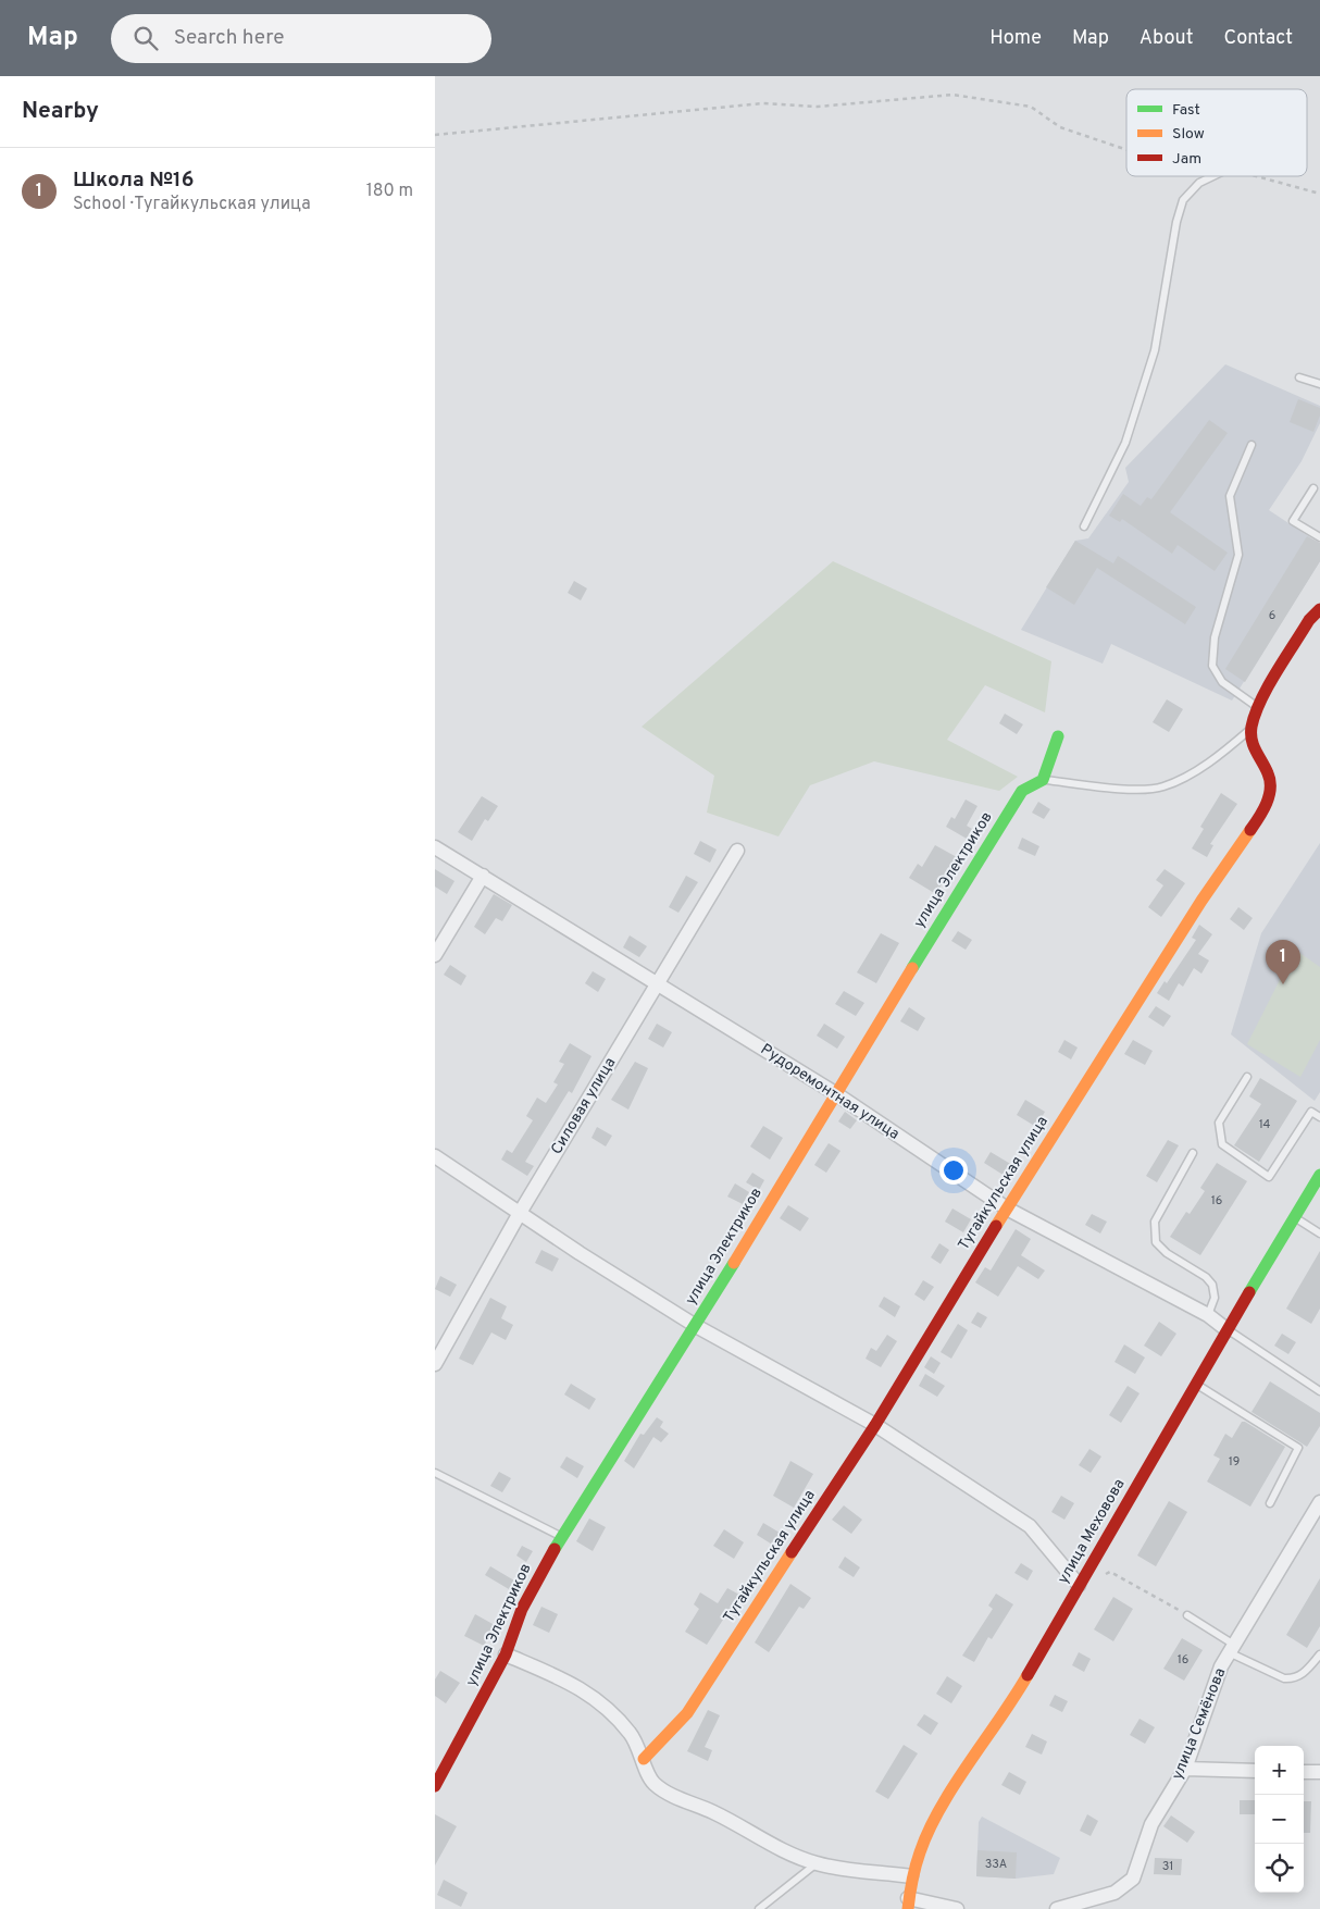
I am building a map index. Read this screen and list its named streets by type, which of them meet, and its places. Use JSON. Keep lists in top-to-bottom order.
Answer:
{
  "streets": {
    "street": [
      "улица Электриков",
      "Рудоремонтная улица",
      "Силовая улица",
      "Тугайкульская улица",
      "улица Меховова",
      "улица Семёнова"
    ]
  },
  "crossings": [
    ["улица Электриков", "Рудоремонтная улица"],
    ["Рудоремонтная улица", "Силовая улица"],
    ["Рудоремонтная улица", "Тугайкульская улица"],
    ["Рудоремонтная улица", "улица Меховова"]
  ],
  "house_numbers": [
    "6",
    "14",
    "16",
    "19",
    "16",
    "33А",
    "31"
  ],
  "legend": ["Fast", "Slow", "Jam"],
  "page": {
    "header": "Map",
    "search": "Search here",
    "nav": [
      "Home",
      "Map",
      "About",
      "Contact"
    ],
    "heading": "Nearby",
    "list": [
      {
        "mark": "1",
        "name": "Школа №16",
        "note": "School · Тугайкульская улица",
        "value": "180 m"
      }
    ],
    "pins": "1",
    "map_buttons": ["+", "−"]
  }
}
